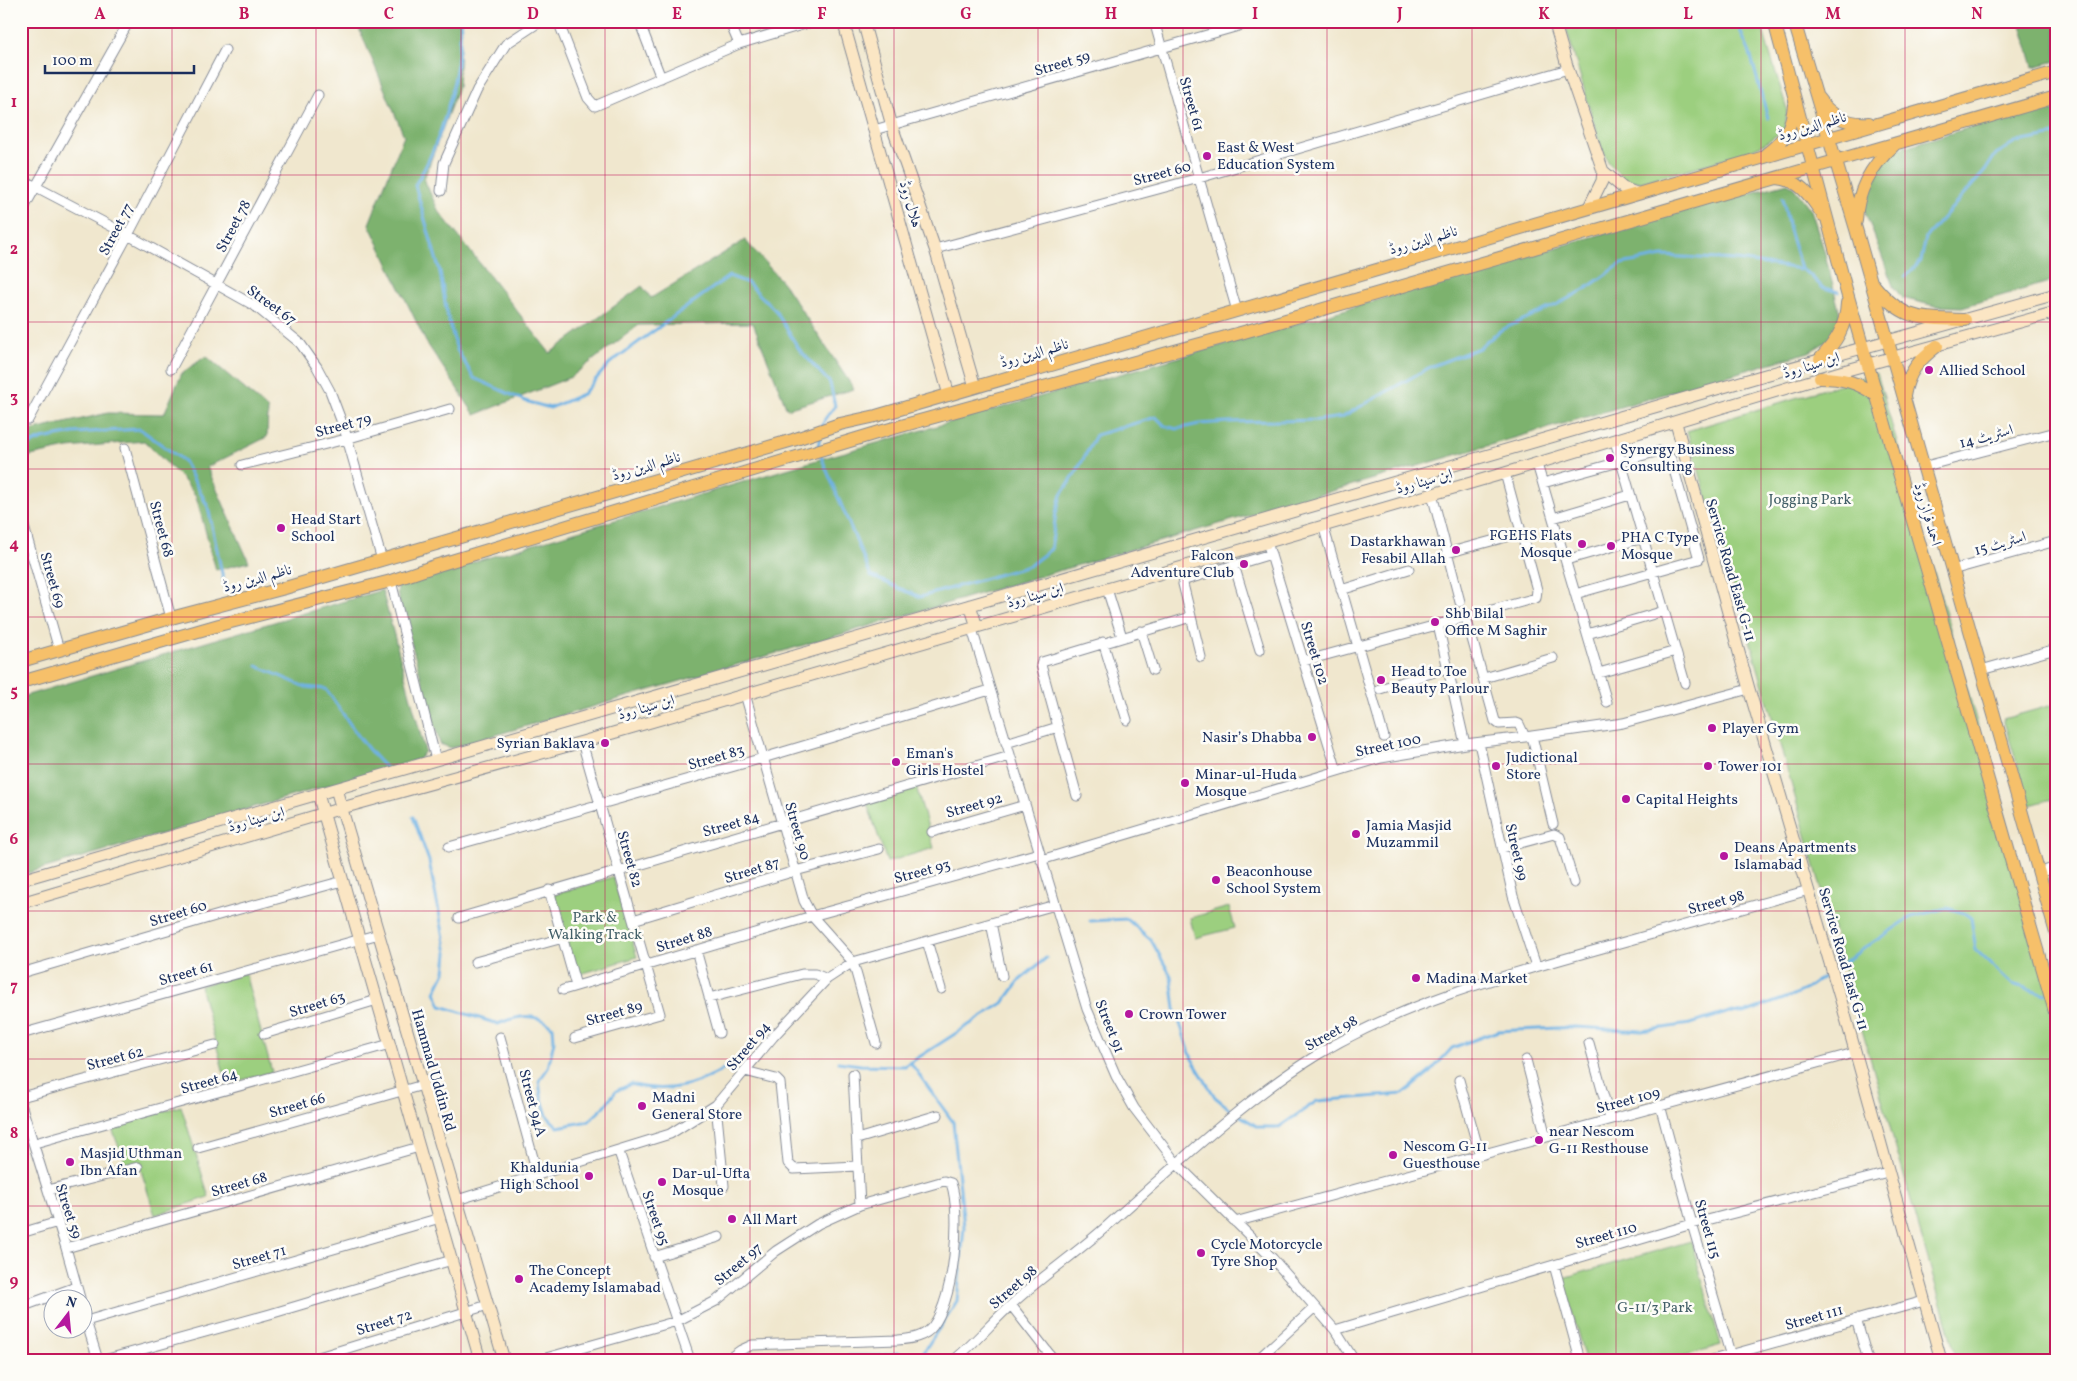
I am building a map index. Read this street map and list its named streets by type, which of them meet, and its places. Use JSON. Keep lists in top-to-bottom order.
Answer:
{
  "streets": {
    "main road": [
      "ناظم الدین روڈ",
      "ہلال روڈ",
      "ابن سینا روڈ",
      "احمد فراز روڈ",
      "Service Road East G-11",
      "Hammad Uddin Rd"
    ],
    "street": [
      "Street 59",
      "Street 61",
      "Street 60",
      "Street 78",
      "Street 77",
      "Street 67",
      "Street 79",
      "اسٹریٹ 14",
      "Street 68",
      "اسٹریٹ 15",
      "Street 69",
      "Street 102",
      "Street 100",
      "Street 83",
      "Street 92",
      "Street 84",
      "Street 90",
      "Street 99",
      "Street 82",
      "Street 87",
      "Street 93",
      "Street 98",
      "Street 88",
      "Street 63",
      "Street 89",
      "Street 91",
      "Street 94",
      "Street 62",
      "Street 64",
      "Street 109",
      "Street 94A",
      "Street 66",
      "Street 95",
      "Street 115",
      "Street 110",
      "Street 71",
      "Street 97",
      "Street 111",
      "Street 72"
    ]
  },
  "crossings": [
    ["Street 59", "Street 61"],
    ["Street 59", "ہلال روڈ"],
    ["Street 59", "Street 68"],
    ["Street 59", "Street 64"],
    ["Street 61", "ناظم الدین روڈ"],
    ["Street 61", "Street 60"],
    ["Street 61", "Hammad Uddin Rd"],
    ["ناظم الدین روڈ", "ہلال روڈ"],
    ["ناظم الدین روڈ", "Street 67"],
    ["ناظم الدین روڈ", "احمد فراز روڈ"],
    ["ناظم الدین روڈ", "Street 68"],
    ["ناظم الدین روڈ", "Street 69"],
    ["Street 60", "ہلال روڈ"],
    ["Street 78", "Street 67"],
    ["Street 77", "Street 67"],
    ["Street 67", "Street 79"],
    ["ابن سینا روڈ", "احمد فراز روڈ"],
    ["ابن سینا روڈ", "Service Road East G-11"],
    ["ابن سینا روڈ", "Street 102"],
    ["ابن سینا روڈ", "Street 90"],
    ["ابن سینا روڈ", "Street 82"],
    ["ابن سینا روڈ", "Street 91"],
    ["ابن سینا روڈ", "Hammad Uddin Rd"],
    ["اسٹریٹ 14", "احمد فراز روڈ"],
    ["احمد فراز روڈ", "اسٹریٹ 15"],
    ["Service Road East G-11", "Street 100"],
    ["Service Road East G-11", "Street 98"],
    ["Service Road East G-11", "Street 109"],
    ["Service Road East G-11", "Street 110"],
    ["Service Road East G-11", "Street 111"],
    ["Street 102", "Street 100"],
    ["Street 100", "Street 99"],
    ["Street 100", "Street 93"],
    ["Street 100", "Street 91"],
    ["Street 83", "Street 90"],
    ["Street 83", "Street 82"],
    ["Street 83", "Street 91"],
    ["Street 92", "Street 91"],
    ["Street 84", "Street 90"],
    ["Street 84", "Street 82"],
    ["Street 84", "Street 91"],
    ["Street 90", "Street 87"],
    ["Street 90", "Street 93"],
    ["Street 90", "Street 88"],
    ["Street 90", "Street 94"],
    ["Street 99", "Street 98"],
    ["Street 82", "Street 87"],
    ["Street 82", "Street 88"],
    ["Street 82", "Street 89"],
    ["Street 93", "Street 88"],
    ["Street 93", "Street 91"],
    ["Street 98", "Street 91"],
    ["Street 91", "Street 94"],
    ["Street 91", "Street 109"],
    ["Street 91", "Street 110"],
    ["Street 94", "Hammad Uddin Rd"],
    ["Street 94", "Street 94A"],
    ["Street 94", "Street 95"],
    ["Hammad Uddin Rd", "Street 66"],
    ["Hammad Uddin Rd", "Street 72"],
    ["Street 109", "Street 115"],
    ["Street 95", "Street 97"],
    ["Street 115", "Street 110"],
    ["Street 115", "Street 111"]
  ],
  "parks": ["Jogging Park", "Park & Walking Track", "G-11/3 Park"],
  "places": [
    "East & West Education System",
    "Allied School",
    "Synergy Business Consulting",
    "Head Start School",
    "FGEHS Flats Mosque",
    "PHA C Type Mosque",
    "Dastarkhawan Fesabil Allah",
    "Falcon Adventure Club",
    "Shb Bilal Office M Saghir",
    "Head to Toe Beauty Parlour",
    "Player Gym",
    "Nasir’s Dhabba",
    "Syrian Baklava",
    "Eman's Girls Hostel",
    "Judictional Store",
    "Tower 101",
    "Minar-ul-Huda Mosque",
    "Capital Heights",
    "Jamia Masjid Muzammil",
    "Deans Apartments Islamabad",
    "Beaconhouse School System",
    "Madina Market",
    "Crown Tower",
    "Madni General Store",
    "near Nescom G-11 Resthouse",
    "Nescom G-11 Guesthouse",
    "Masjid Uthman Ibn Afan",
    "Khaldunia High School",
    "Dar-ul-Ufta Mosque",
    "All Mart",
    "Cycle Motorcycle Tyre Shop",
    "The Concept Academy Islamabad"
  ],
  "scale_bar": "100 m",
  "north": "top",
  "grid": {
    "columns": [
      "A",
      "B",
      "C",
      "D",
      "E",
      "F",
      "G",
      "H",
      "I",
      "J",
      "K",
      "L",
      "M",
      "N"
    ],
    "rows": [
      "1",
      "2",
      "3",
      "4",
      "5",
      "6",
      "7",
      "8",
      "9"
    ]
  }
}
